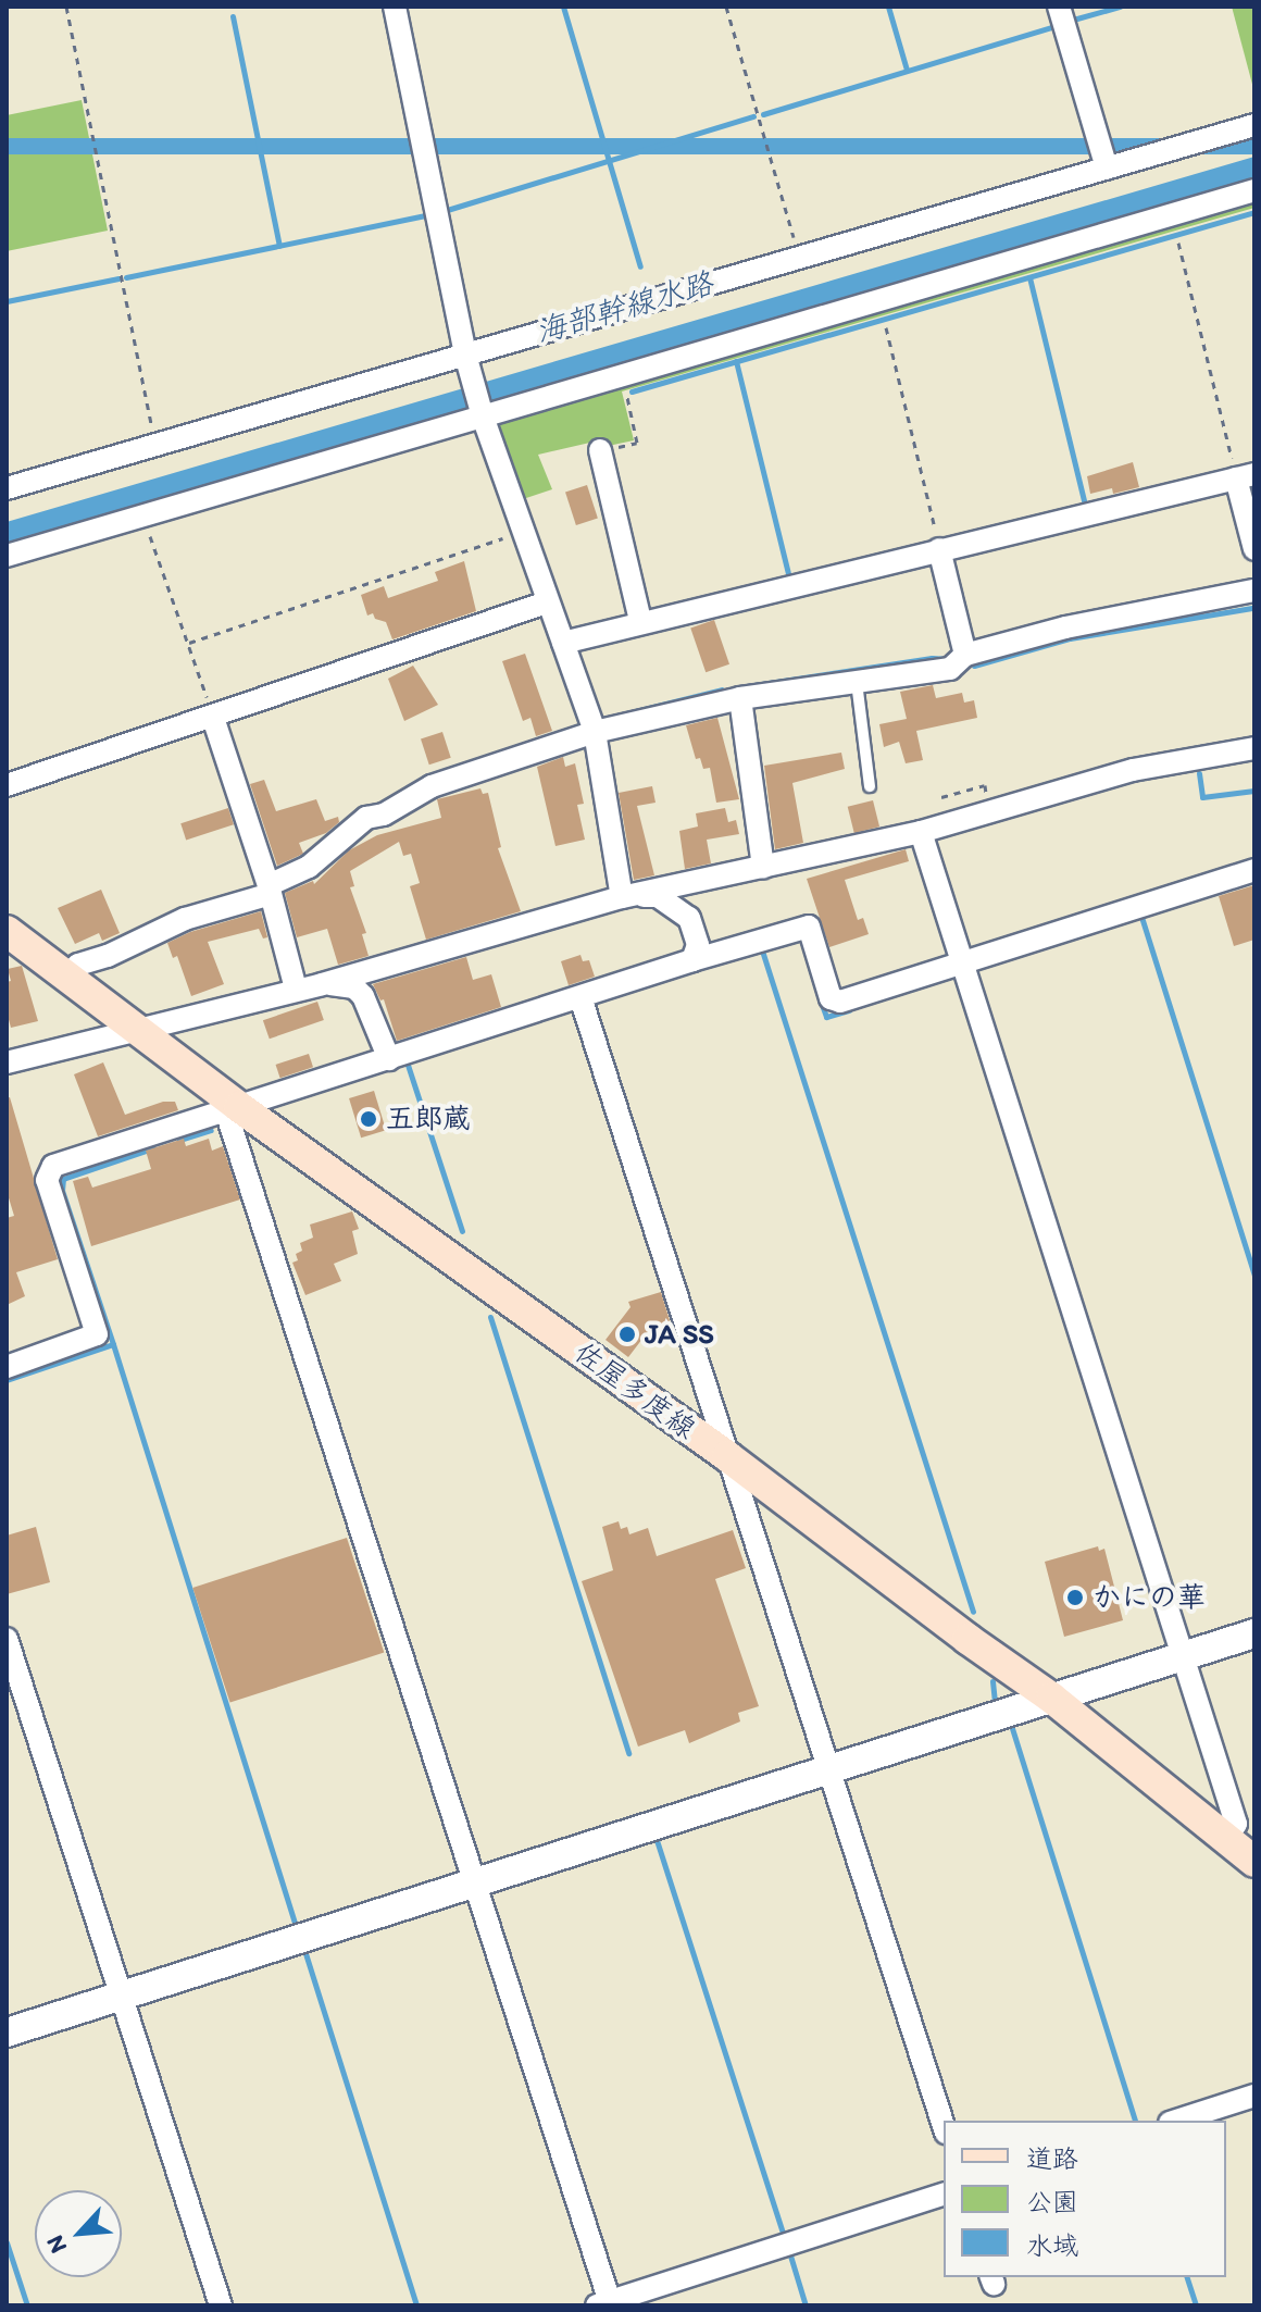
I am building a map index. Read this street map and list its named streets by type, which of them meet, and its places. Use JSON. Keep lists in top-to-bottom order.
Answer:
{
  "streets": {
    "main road": ["佐屋多度線"]
  },
  "water": ["海部幹線水路"],
  "places": ["五郎蔵", "JA SS", "かにの華"],
  "legend": ["道路", "公園", "水域"],
  "north": "bottom left"
}
